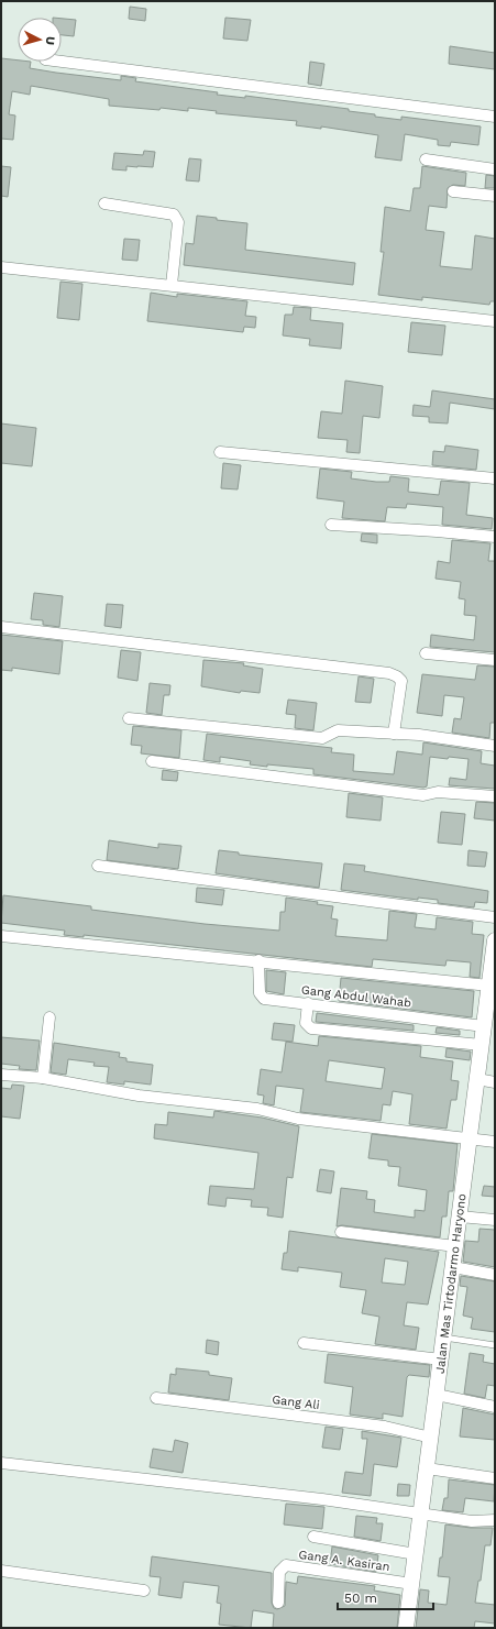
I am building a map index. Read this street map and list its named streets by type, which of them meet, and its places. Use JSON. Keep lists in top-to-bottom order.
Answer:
{
  "streets": {
    "street": [
      "Gang Abdul Wahab",
      "Jalan Mas Tirtodarmo Haryono",
      "Gang Ali",
      "Gang A. Kasiran"
    ]
  },
  "crossings": [
    ["Gang Abdul Wahab", "Jalan Mas Tirtodarmo Haryono"],
    ["Jalan Mas Tirtodarmo Haryono", "Gang Ali"],
    ["Jalan Mas Tirtodarmo Haryono", "Gang A. Kasiran"]
  ],
  "scale_bar": "50 m",
  "north": "right"
}
